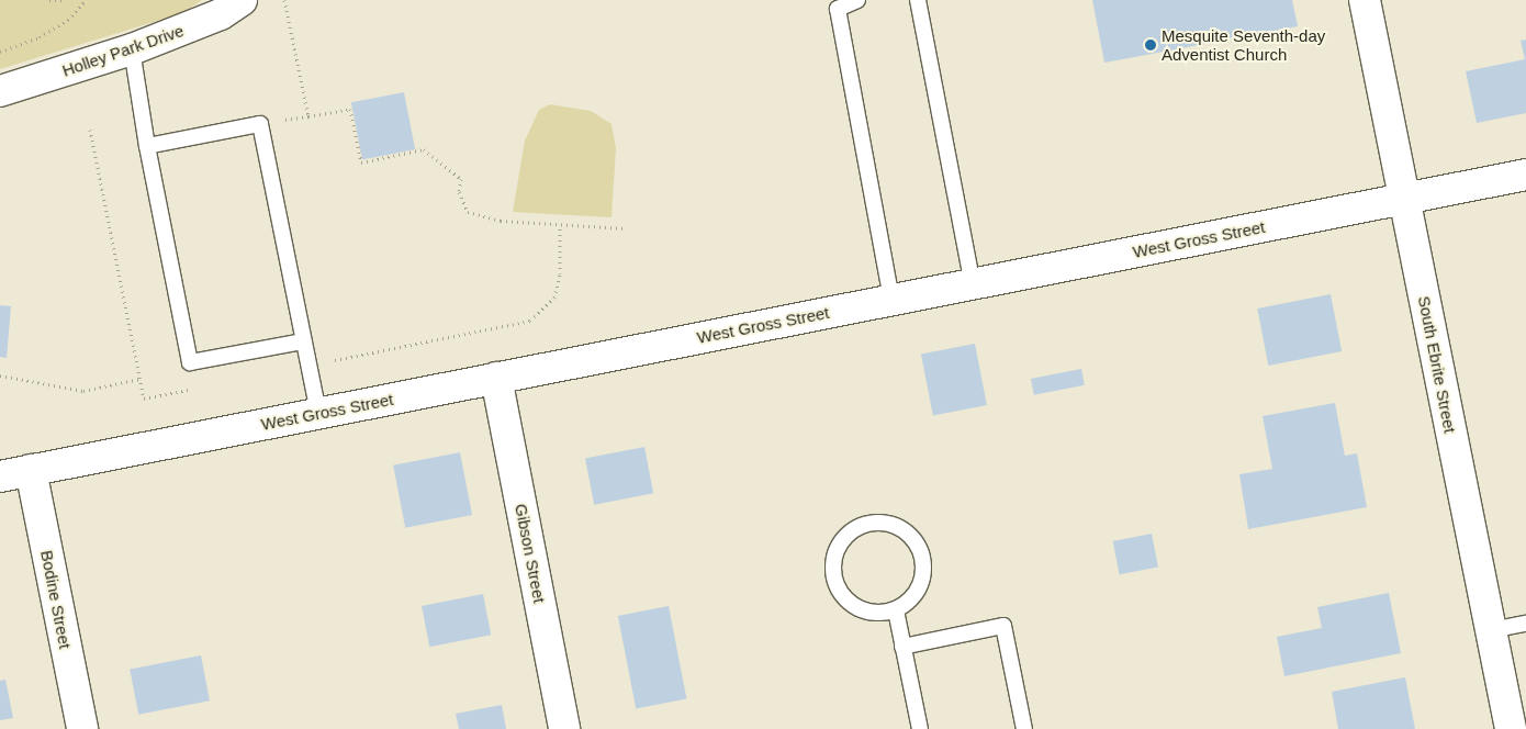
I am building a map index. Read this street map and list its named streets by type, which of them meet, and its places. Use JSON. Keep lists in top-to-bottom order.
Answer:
{
  "streets": {
    "street": [
      "Holley Park Drive",
      "West Gross Street",
      "South Ebrite Street",
      "Gibson Street",
      "Bodine Street"
    ]
  },
  "crossings": [
    ["West Gross Street", "South Ebrite Street"],
    ["West Gross Street", "Gibson Street"],
    ["West Gross Street", "Bodine Street"]
  ],
  "places": ["Mesquite Seventh-day Adventist Church"]
}
